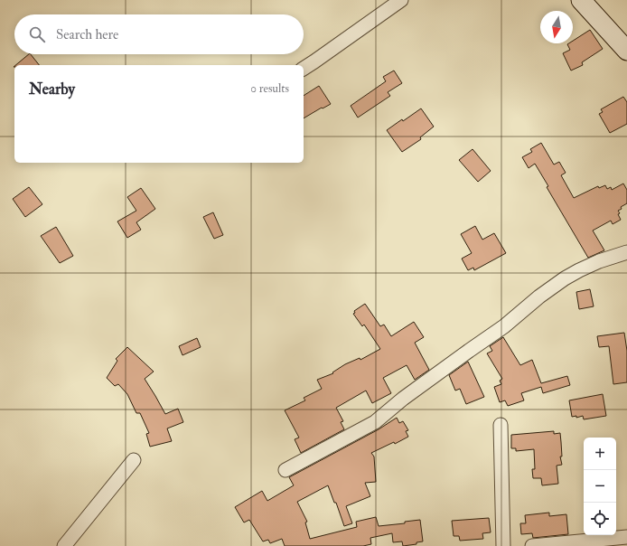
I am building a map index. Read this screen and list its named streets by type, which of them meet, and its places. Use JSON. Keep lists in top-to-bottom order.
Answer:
{
  "north": "bottom",
  "page": {
    "search": "Search here",
    "heading": ["Nearby", "0 results"],
    "map_buttons": ["+", "−"]
  }
}
